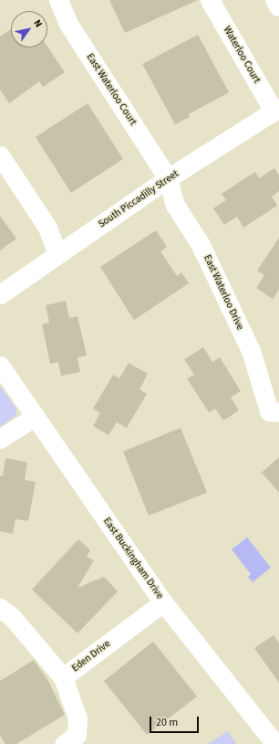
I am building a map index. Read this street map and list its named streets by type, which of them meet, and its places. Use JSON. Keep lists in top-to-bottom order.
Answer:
{
  "streets": {
    "street": [
      "Waterloo Court",
      "East Waterloo Court",
      "South Piccadilly Street",
      "East Waterloo Drive",
      "East Buckingham Drive",
      "Eden Drive"
    ]
  },
  "crossings": [
    ["Waterloo Court", "South Piccadilly Street"],
    ["East Waterloo Court", "South Piccadilly Street"],
    ["East Waterloo Court", "East Waterloo Drive"],
    ["South Piccadilly Street", "East Waterloo Drive"],
    ["East Buckingham Drive", "Eden Drive"]
  ],
  "scale_bar": "20 m",
  "north": "top right"
}
